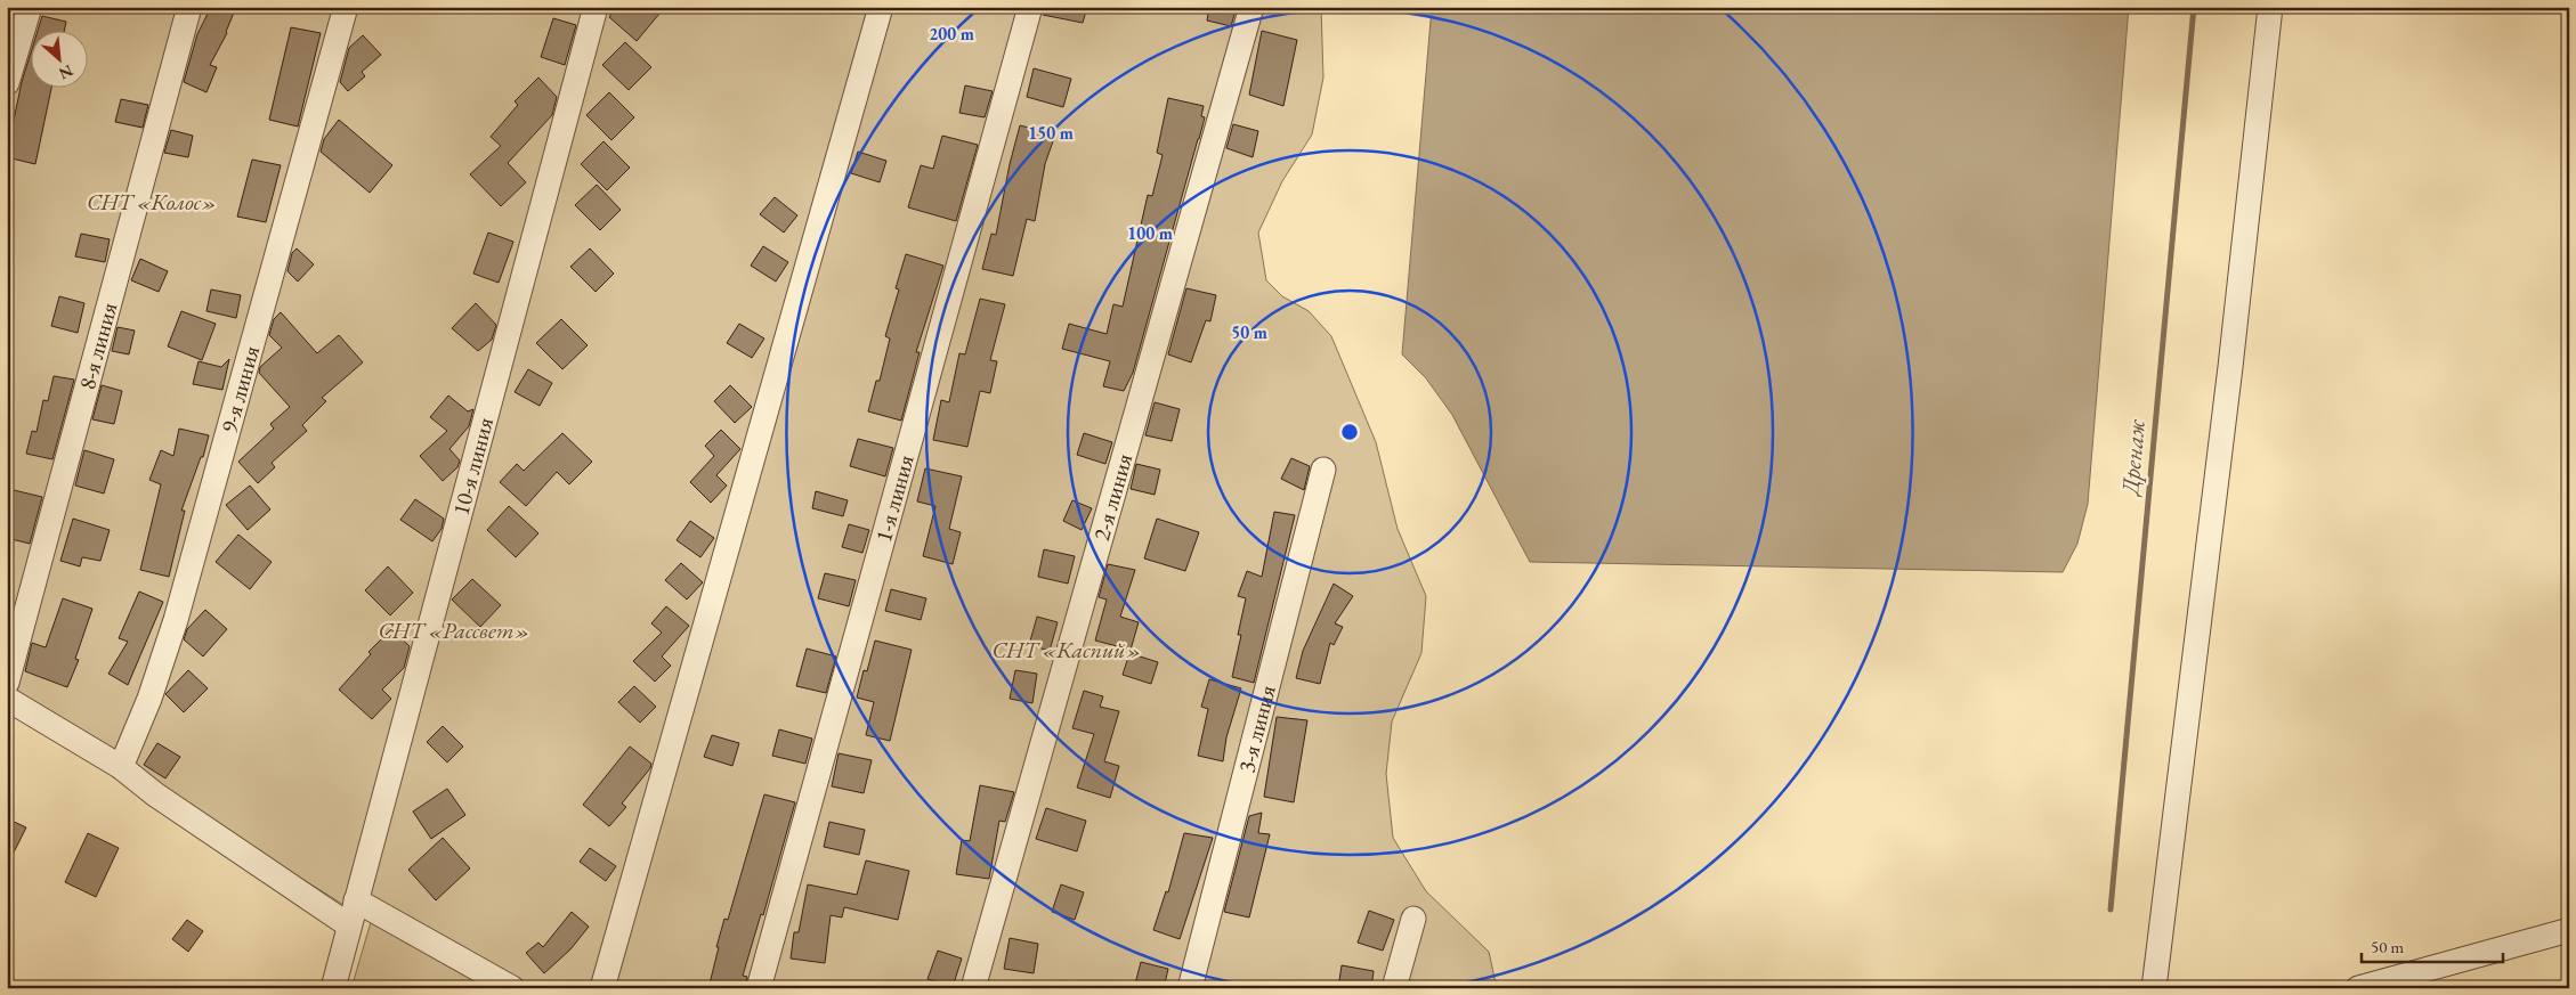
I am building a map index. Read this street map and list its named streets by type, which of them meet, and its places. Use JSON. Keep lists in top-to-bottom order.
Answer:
{
  "streets": {
    "street": [
      "8-я линия",
      "9-я линия",
      "10-я линия",
      "1-я линия",
      "2-я линия",
      "3-я линия"
    ]
  },
  "water": ["Дренаж"],
  "parks": ["СНТ «Колос»", "СНТ «Рассвет»", "СНТ «Каспий»"],
  "scale_bar": "50 m",
  "north": "bottom right",
  "rings": [
    "200 m",
    "150 m",
    "100 m",
    "50 m"
  ]
}
